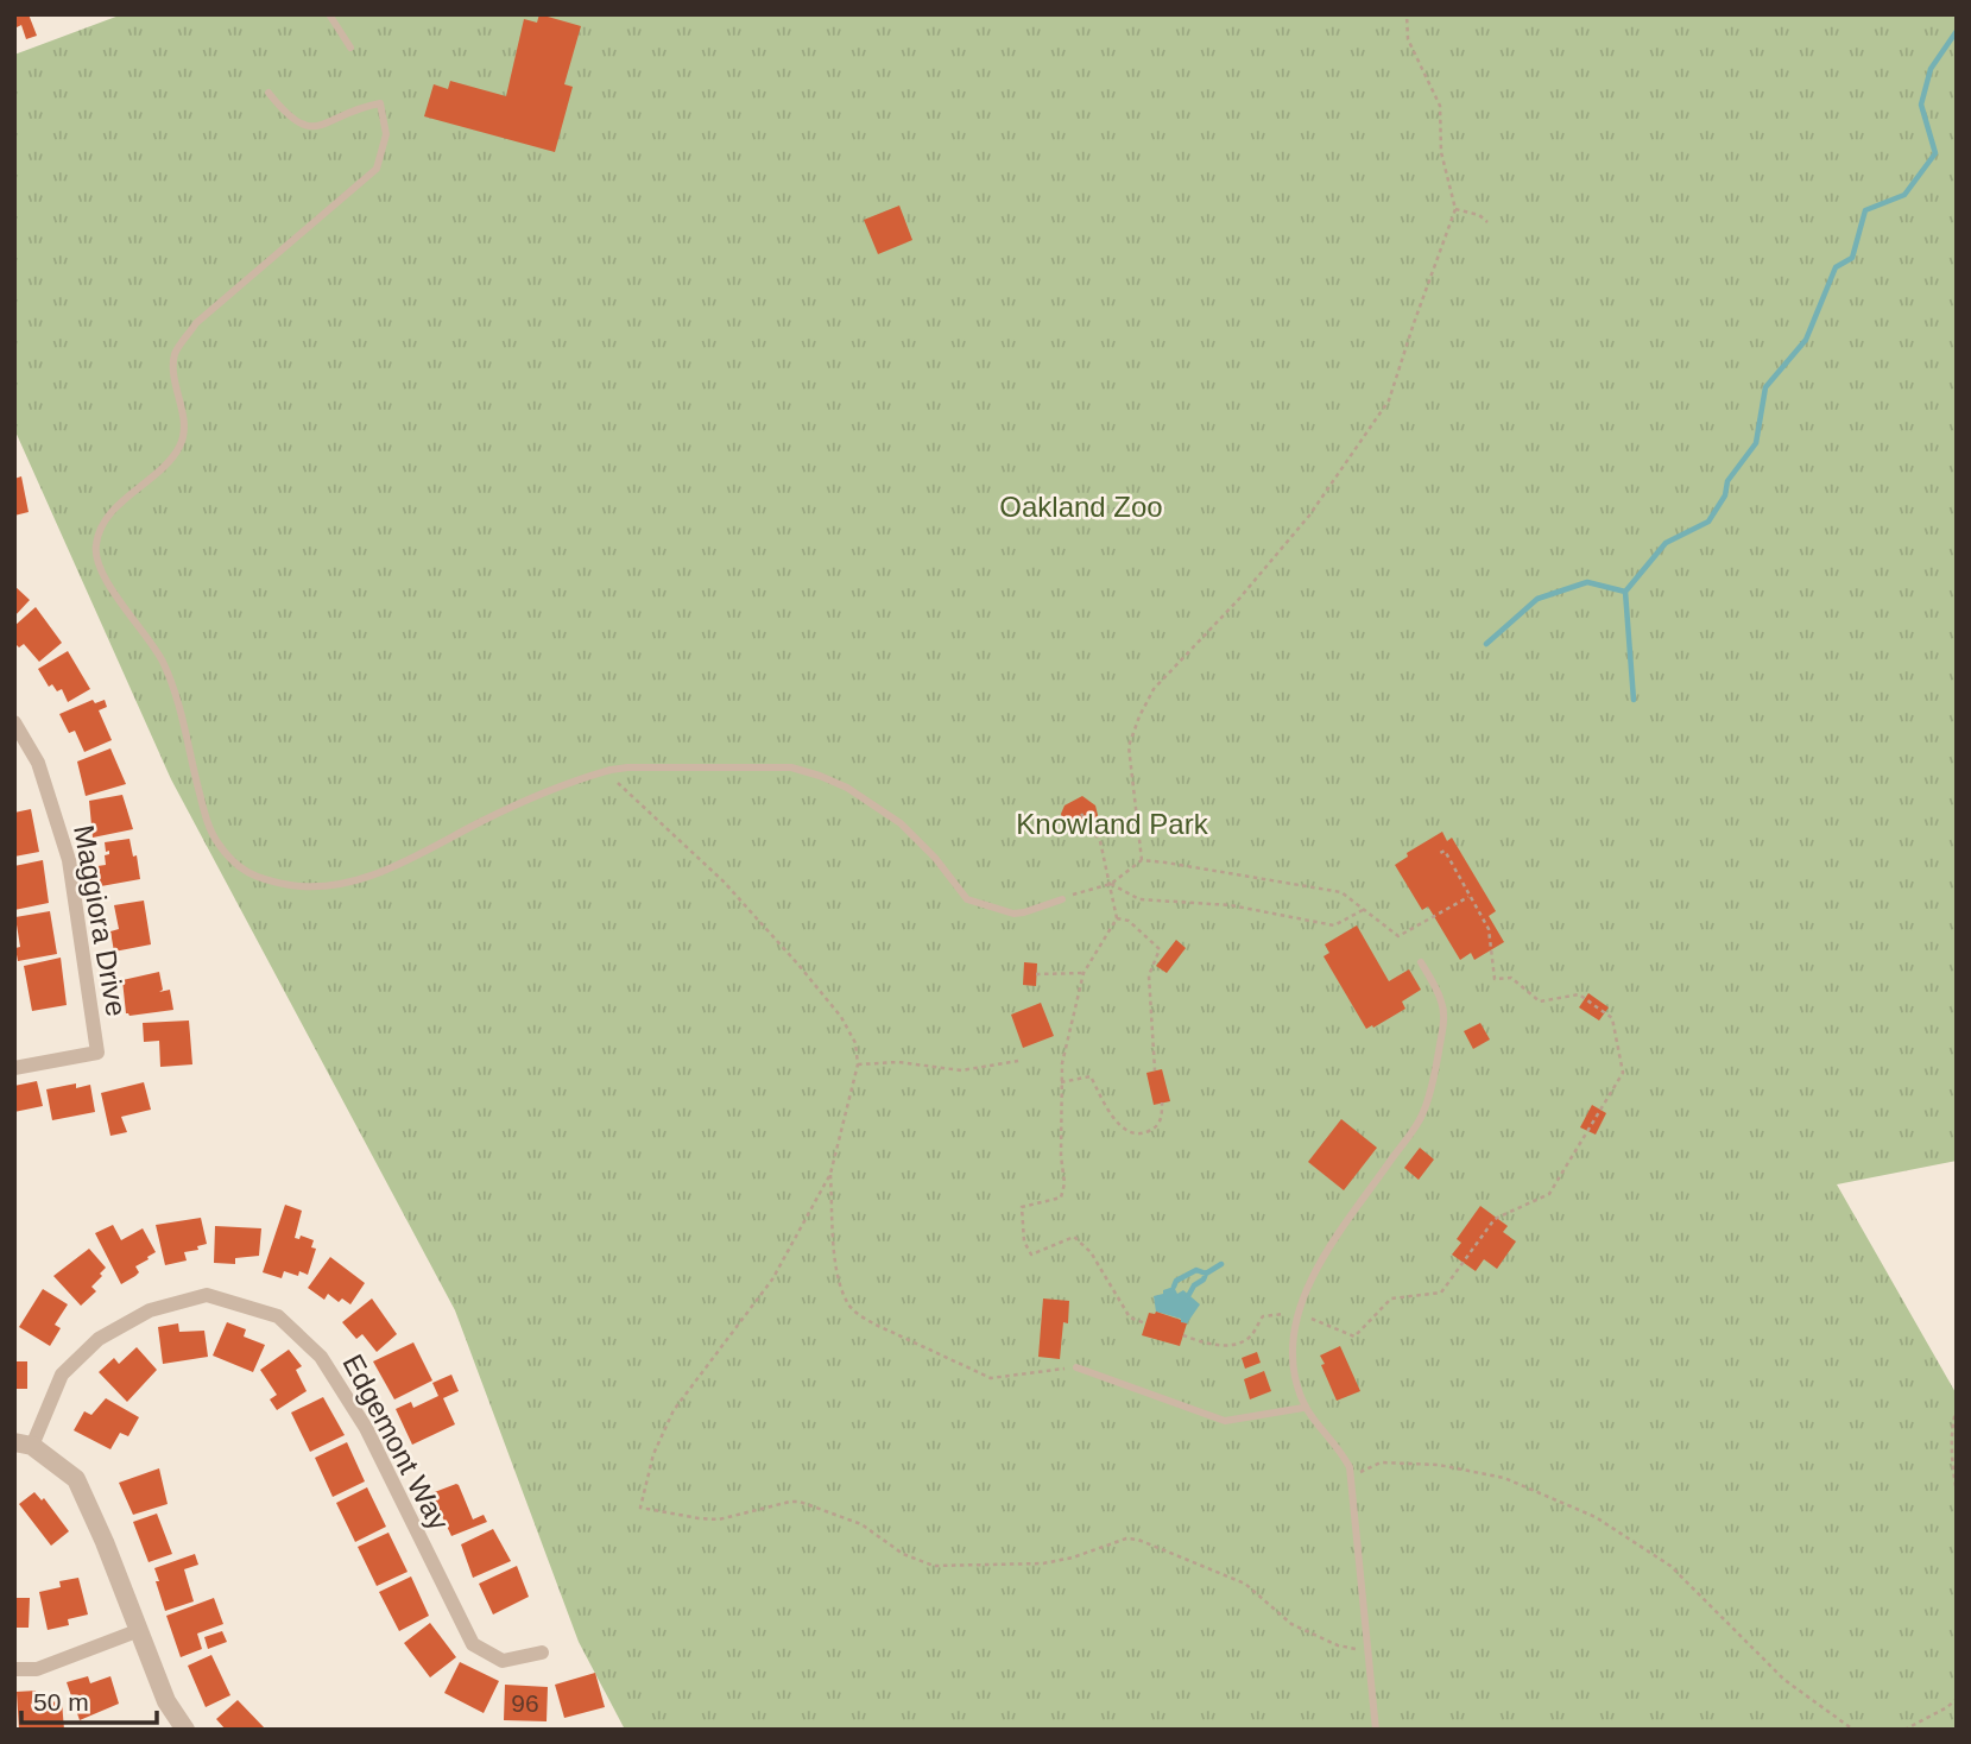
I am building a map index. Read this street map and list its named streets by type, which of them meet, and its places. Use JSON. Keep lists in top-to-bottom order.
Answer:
{
  "streets": {
    "street": ["Maggiora Drive", "Edgemont Way"]
  },
  "parks": ["Oakland Zoo", "Knowland Park"],
  "house_numbers": ["96"],
  "scale_bar": "50 m"
}
